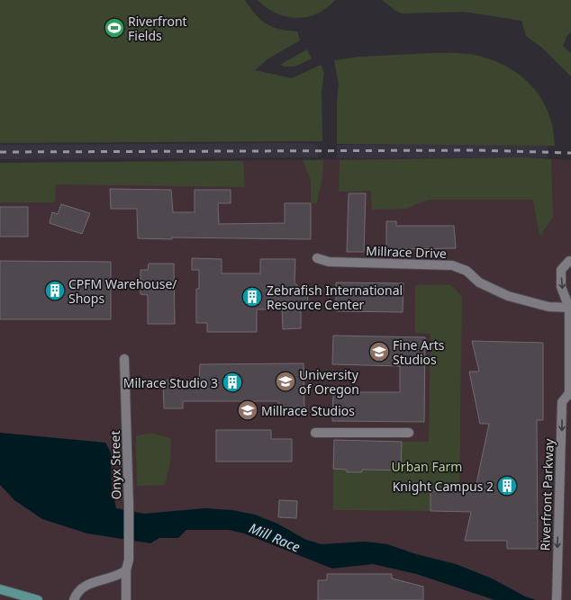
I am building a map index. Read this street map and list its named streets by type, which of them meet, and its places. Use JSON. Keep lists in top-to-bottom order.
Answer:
{
  "streets": {
    "street": ["Millrace Drive", "Onyx Street", "Riverfront Parkway"]
  },
  "crossings": [
    ["Millrace Drive", "Riverfront Parkway"]
  ],
  "one_way": ["Riverfront Parkway"],
  "water": ["Mill Race"],
  "parks": ["Urban Farm"],
  "places": {
    "sports": ["Riverfront Fields"],
    "building": [
      "CPFM Warehouse/ Shops",
      "Zebrafish International Resource Center",
      "Milrace Studio 3",
      "Knight Campus 2"
    ],
    "school or university": ["Fine Arts Studios", "University of Oregon", "Millrace Studios"]
  }
}
